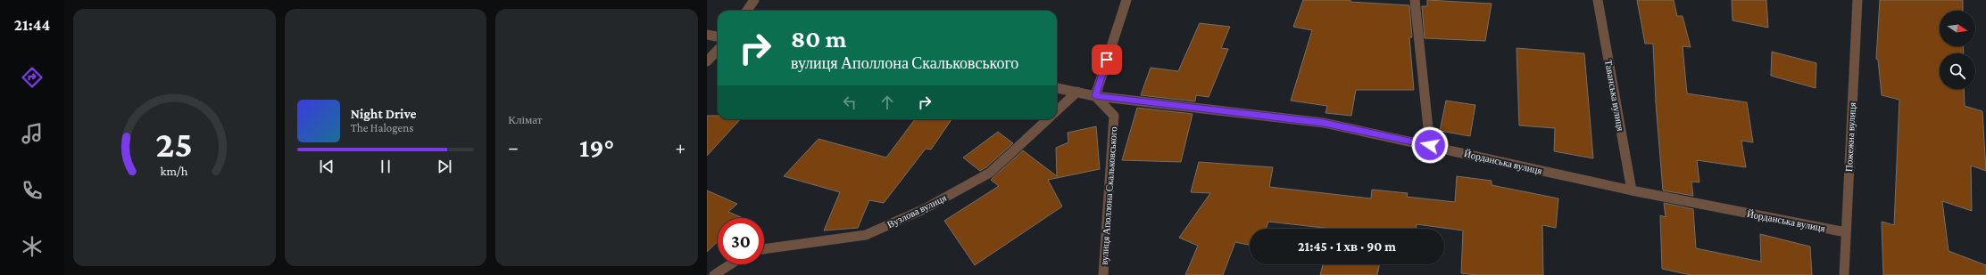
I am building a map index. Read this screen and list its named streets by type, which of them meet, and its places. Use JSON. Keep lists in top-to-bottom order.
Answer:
{
  "streets": {
    "street": [
      "Таванська вулиця",
      "Пожежна вулиця",
      "Йорданська вулиця",
      "вулиця Аполлона Скальковського",
      "Вузлова вулиця"
    ]
  },
  "crossings": [
    ["Таванська вулиця", "Йорданська вулиця"],
    ["Пожежна вулиця", "Йорданська вулиця"],
    ["Йорданська вулиця", "вулиця Аполлона Скальковського"]
  ],
  "north": "right",
  "page": {
    "tabs": "21:44",
    "tile": "Клімат",
    "turn": ["80 m", "вулиця Аполлона Скальковського"],
    "song": ["Night Drive", "The Halogens"],
    "heat": ["−", "19°", "+"],
    "limit": "30",
    "trip": "21:45 · 1 хв · 90 m",
    "gauge": ["25", "km/h"]
  }
}
